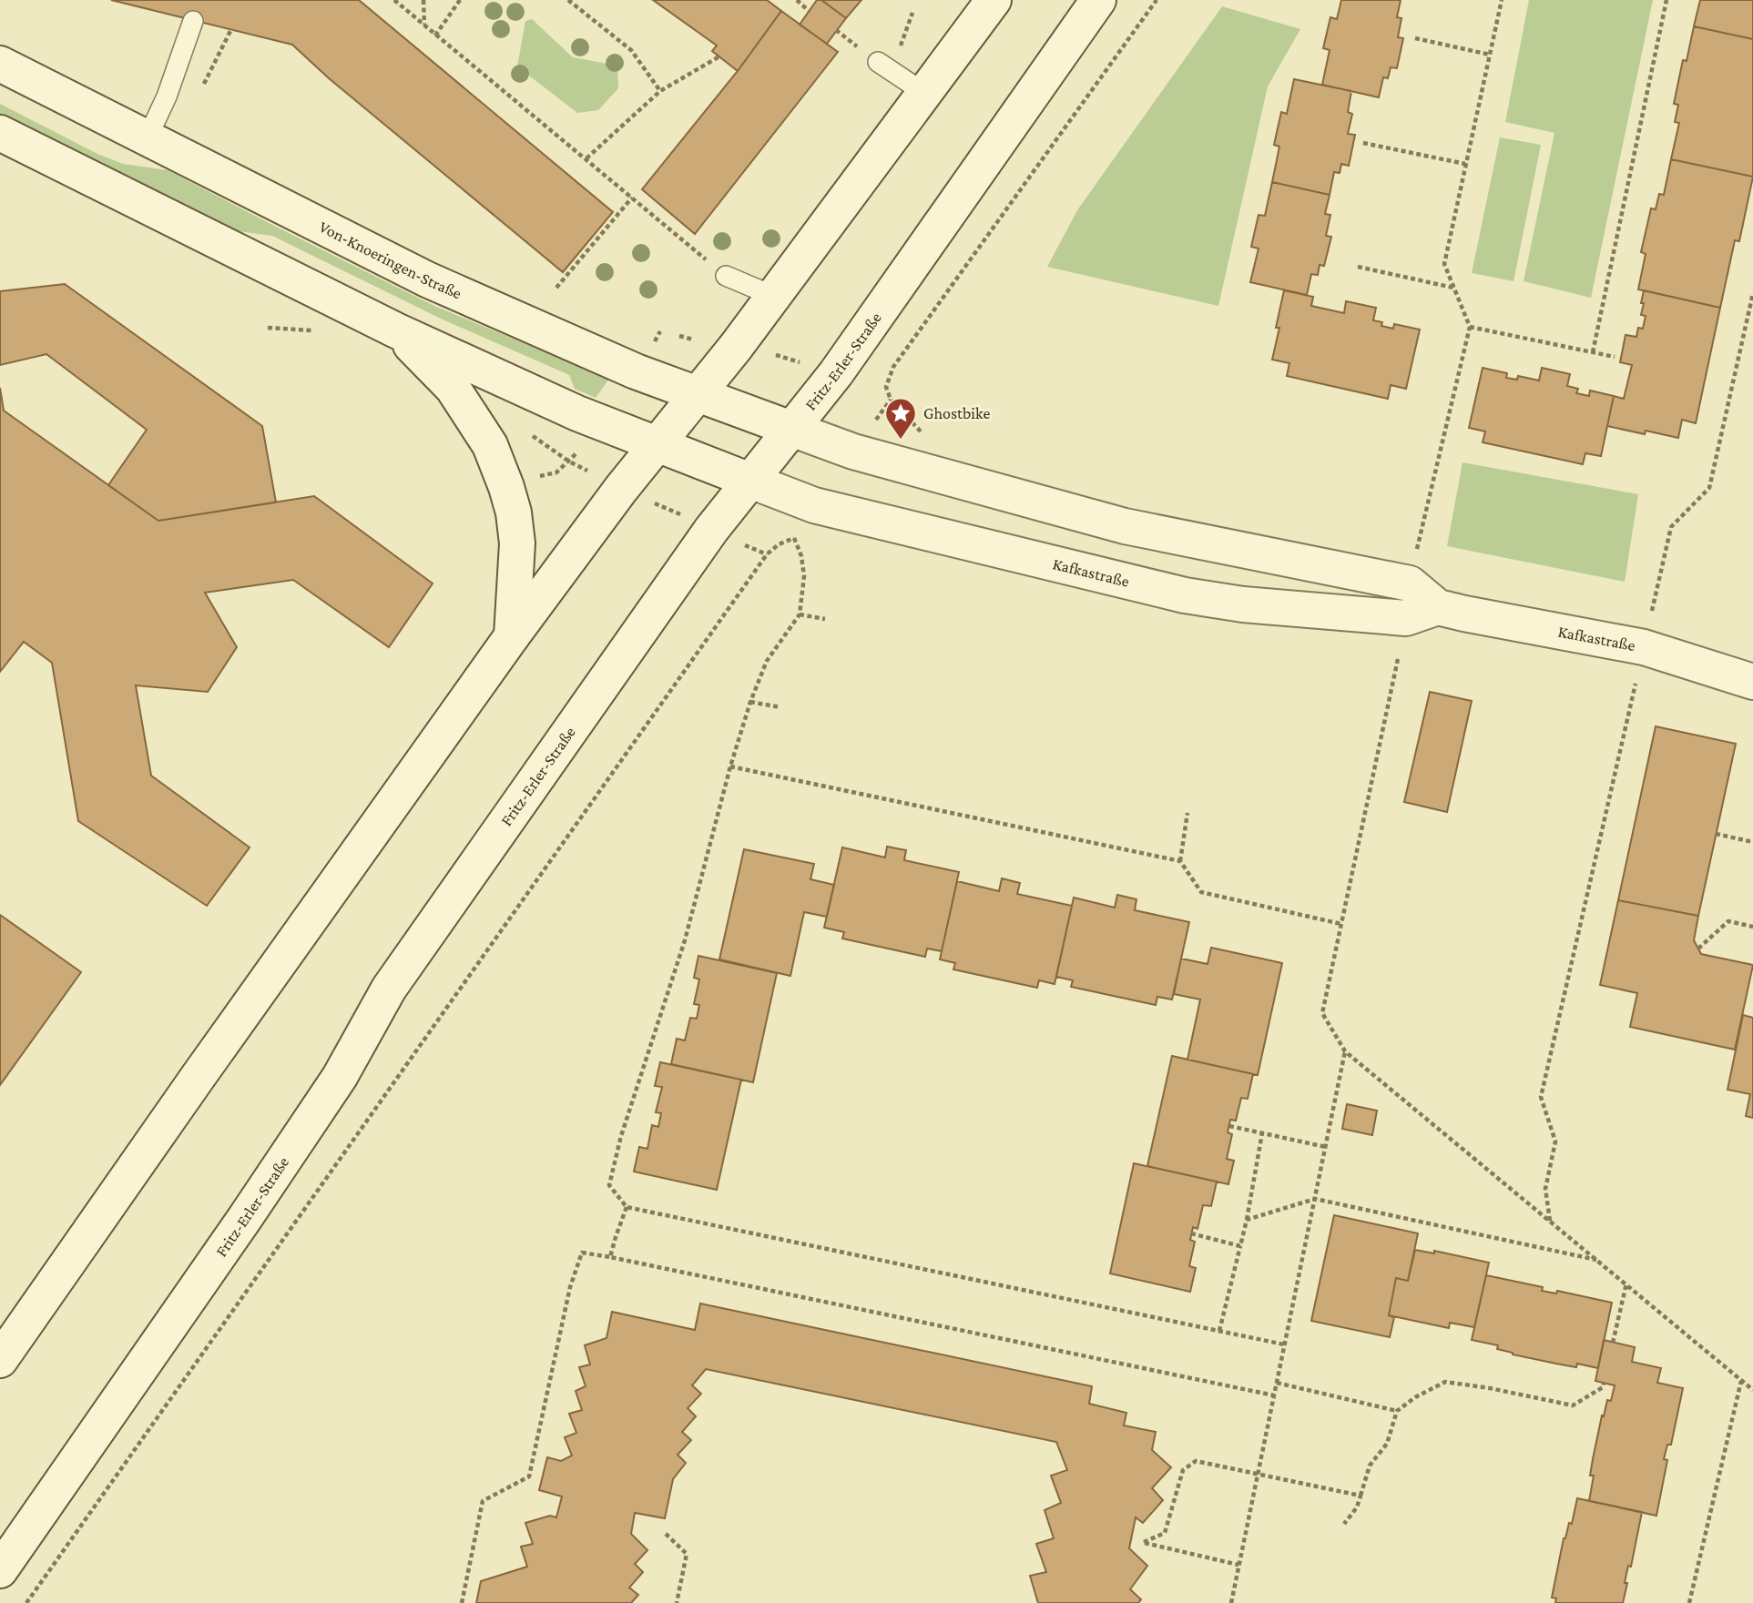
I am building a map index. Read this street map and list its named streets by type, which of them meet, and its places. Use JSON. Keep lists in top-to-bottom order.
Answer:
{
  "streets": {
    "main road": ["Von-Knoeringen-Straße", "Fritz-Erler-Straße", "Kafkastraße"]
  },
  "crossings": [
    ["Von-Knoeringen-Straße", "Fritz-Erler-Straße"],
    ["Von-Knoeringen-Straße", "Kafkastraße"],
    ["Fritz-Erler-Straße", "Kafkastraße"]
  ],
  "places": {
    "place": ["Ghostbike"]
  }
}
